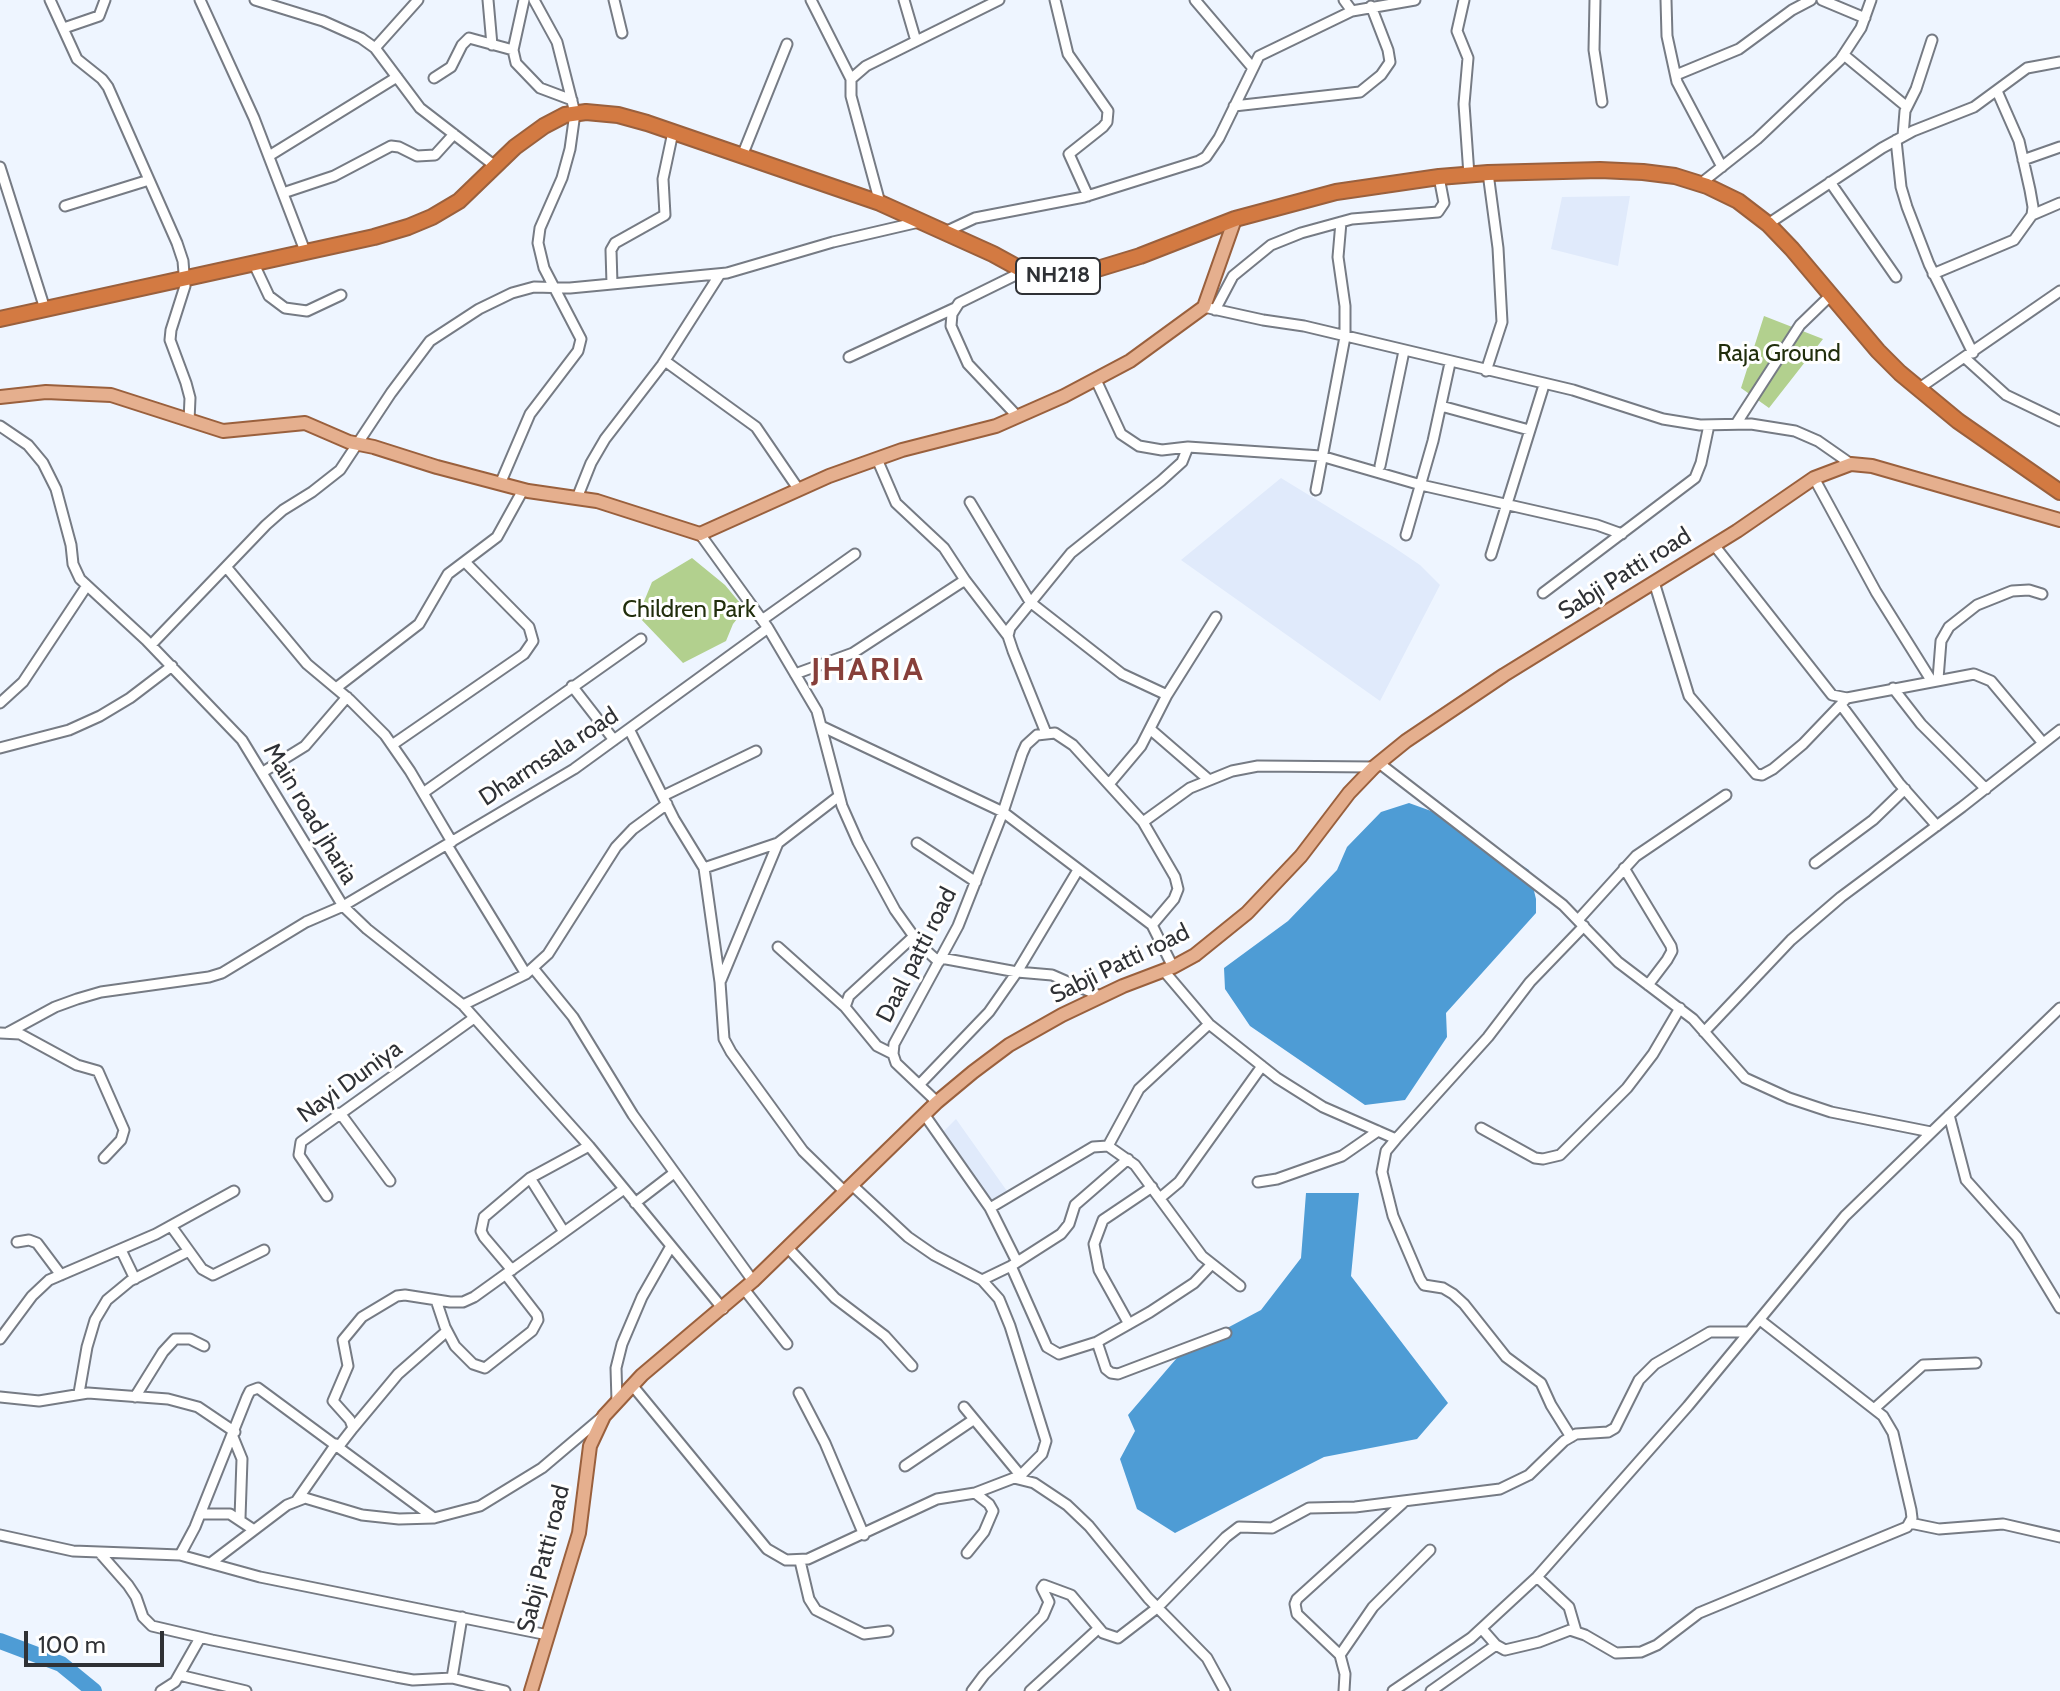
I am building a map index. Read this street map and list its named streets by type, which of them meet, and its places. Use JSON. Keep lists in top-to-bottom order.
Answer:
{
  "streets": {
    "highway": ["NH218"],
    "main road": ["Sabji Patti road"],
    "street": [
      "Dharmsala road",
      "Main road jharia",
      "Daal patti road",
      "Nayi Duniya"
    ]
  },
  "crossings": [
    ["Sabji Patti road", "Main road jharia"],
    ["Sabji Patti road", "Daal patti road"],
    ["Dharmsala road", "Main road jharia"],
    ["Main road jharia", "Nayi Duniya"]
  ],
  "districts": ["JHARIA"],
  "parks": ["Raja Ground", "Children Park"],
  "scale_bar": "100 m"
}
